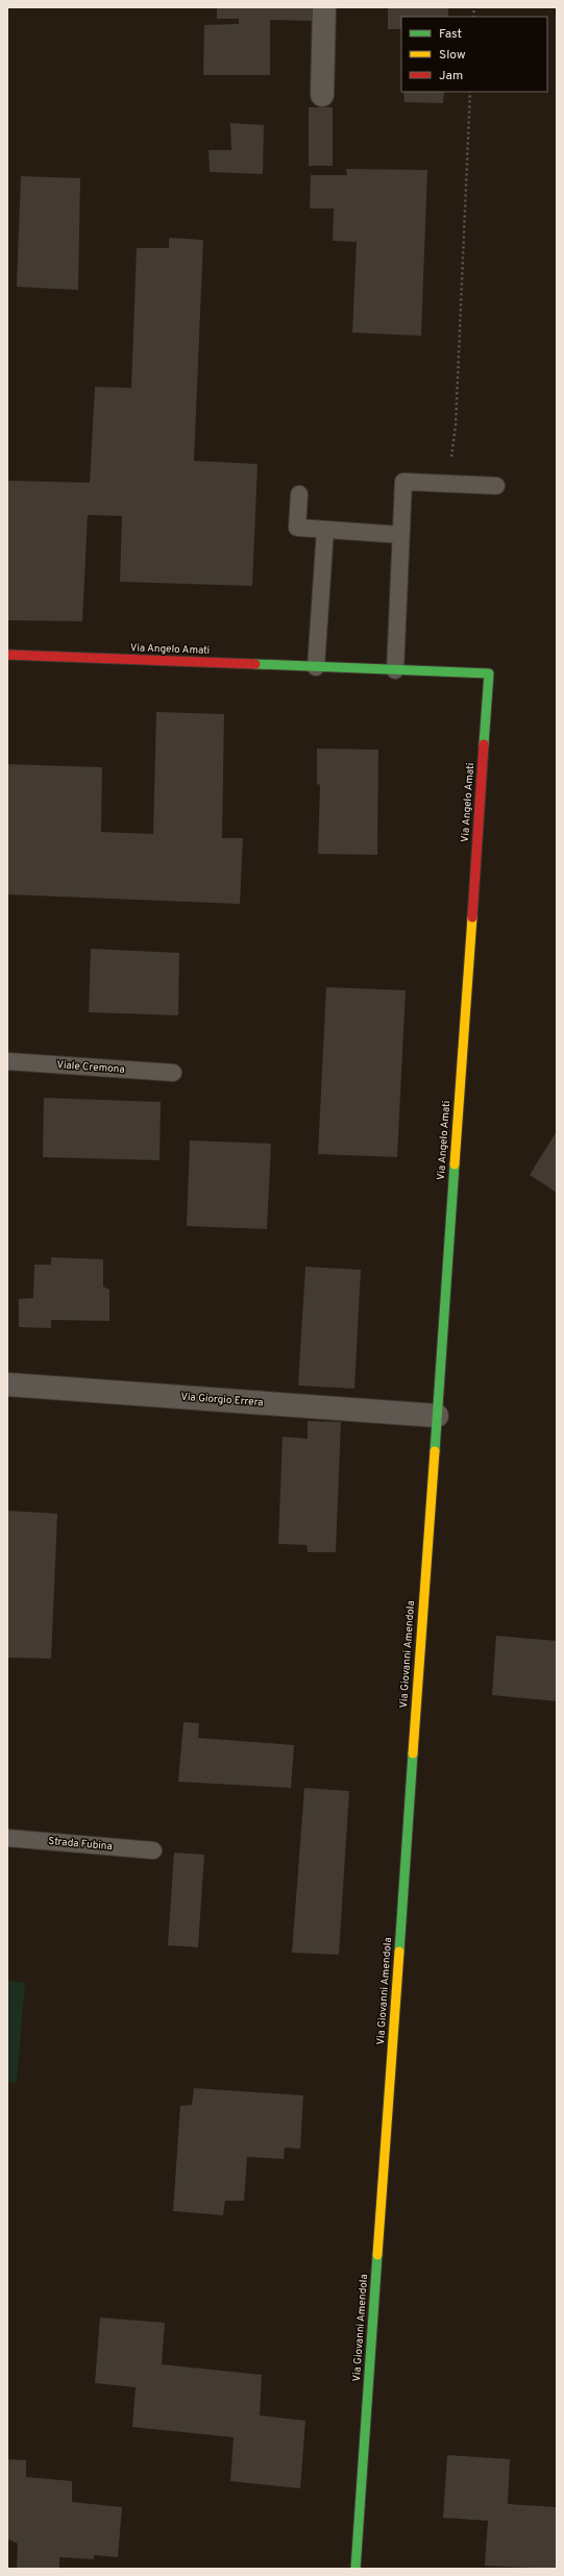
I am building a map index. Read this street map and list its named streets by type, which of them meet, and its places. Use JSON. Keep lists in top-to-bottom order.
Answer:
{
  "streets": {
    "street": ["Via Angelo Amati", "Via Giorgio Errera", "Via Giovanni Amendola"],
    "lane": ["Viale Cremona", "Strada Fubina"]
  },
  "crossings": [
    ["Via Angelo Amati", "Via Giorgio Errera"],
    ["Via Angelo Amati", "Via Giovanni Amendola"],
    ["Via Giorgio Errera", "Via Giovanni Amendola"]
  ],
  "legend": ["Fast", "Slow", "Jam"]
}
